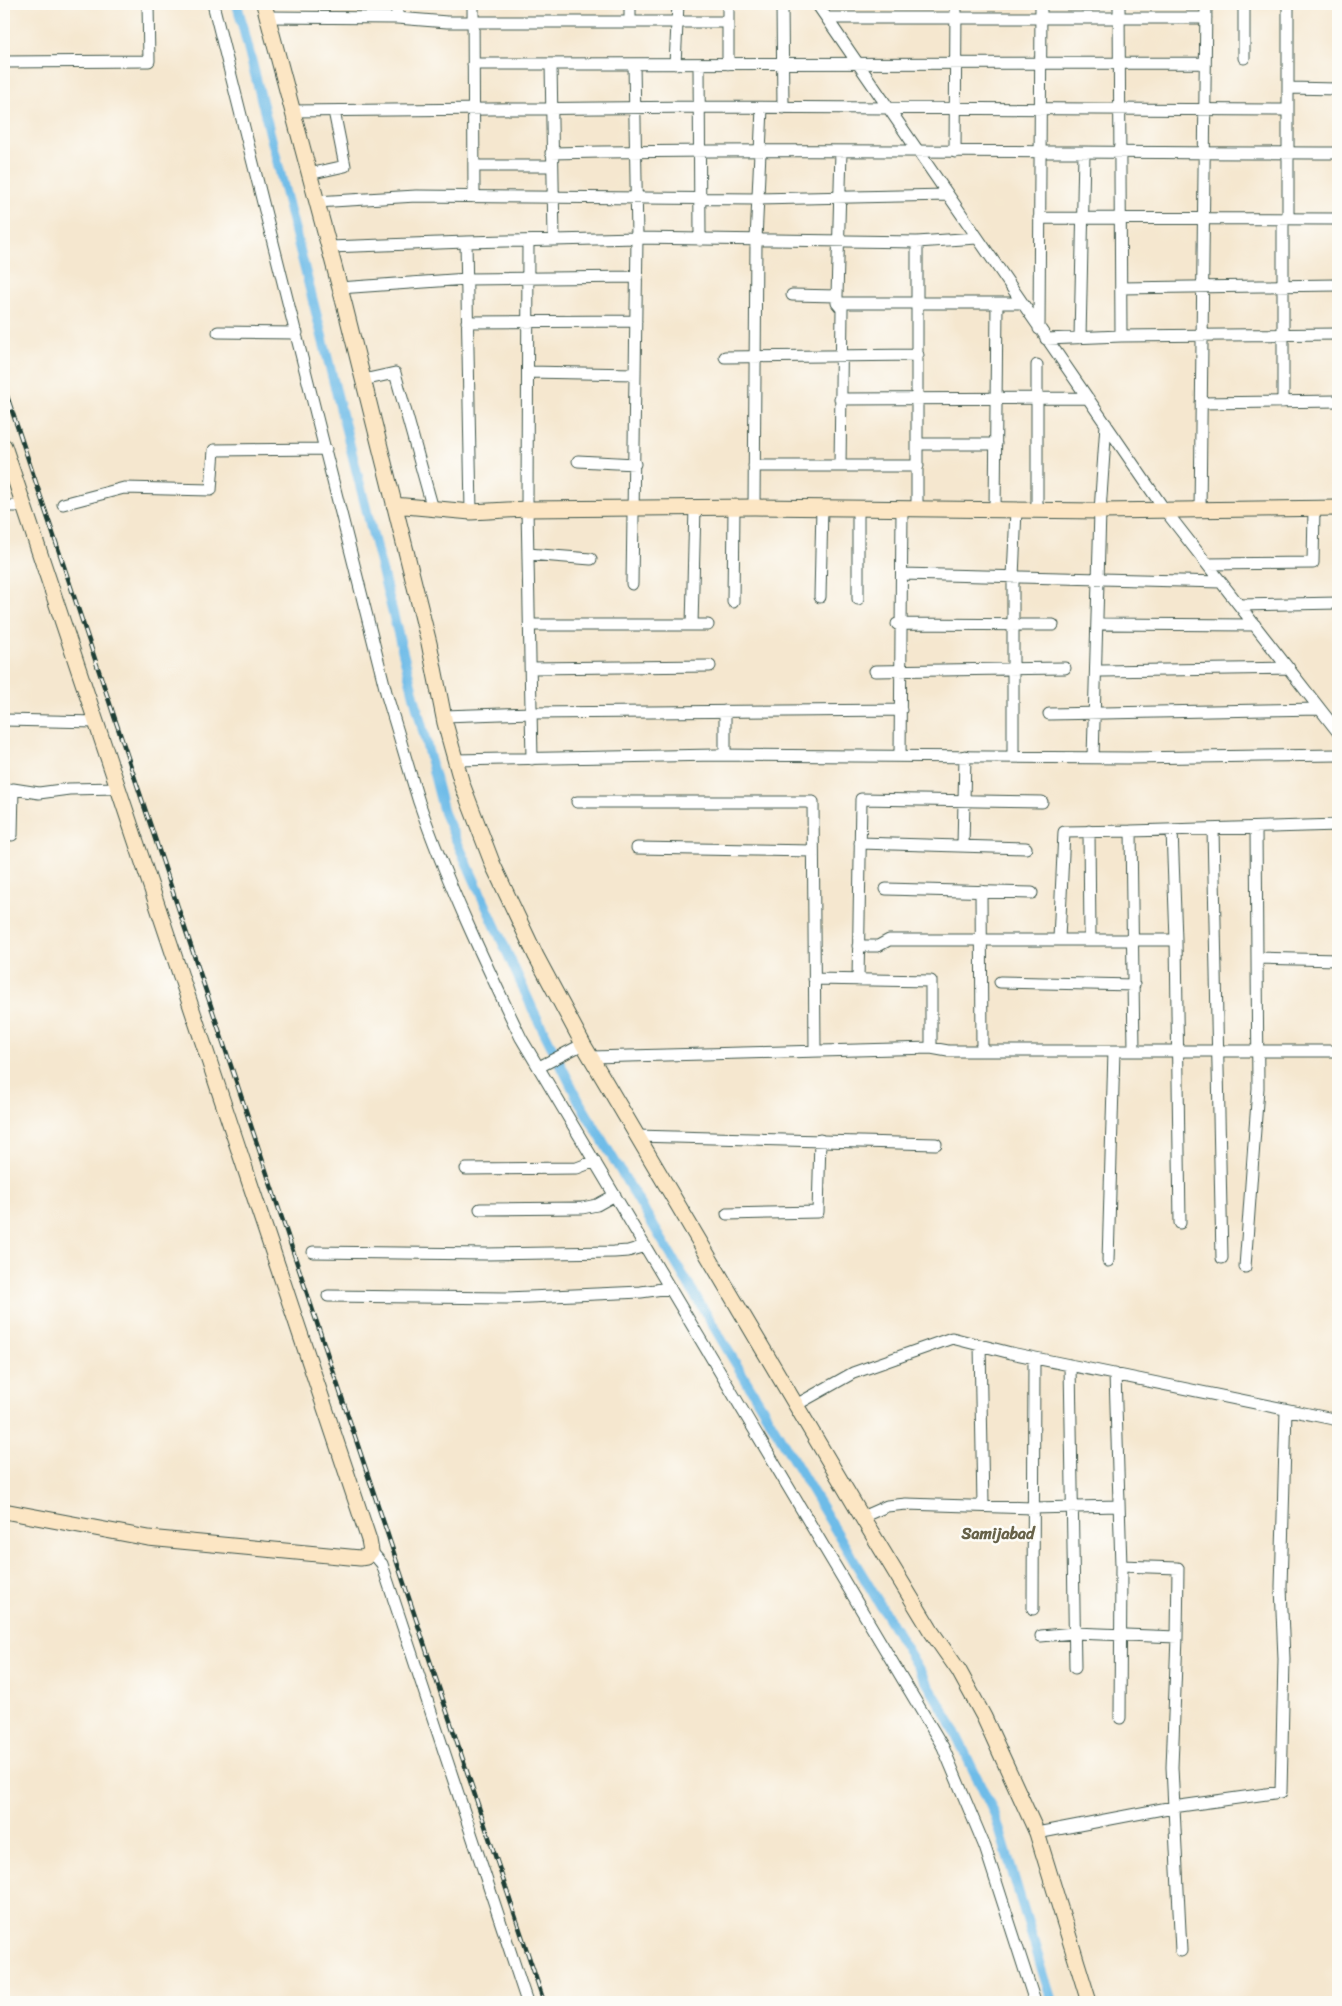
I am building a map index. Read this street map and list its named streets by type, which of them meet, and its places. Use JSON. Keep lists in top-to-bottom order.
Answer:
{
  "districts": ["Samijabad"]
}
